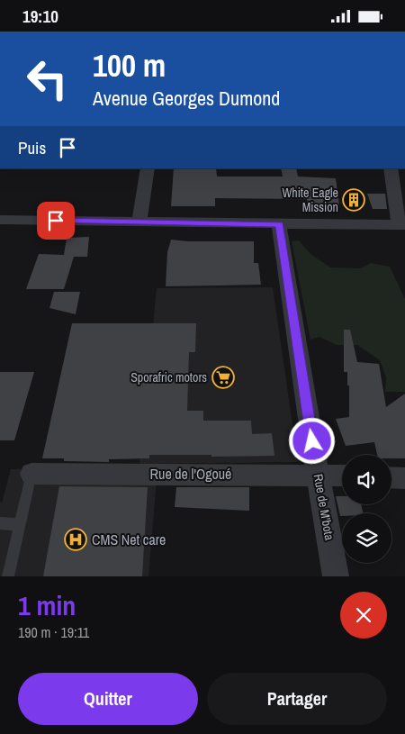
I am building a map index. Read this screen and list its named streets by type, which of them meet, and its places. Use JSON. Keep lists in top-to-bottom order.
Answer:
{
  "streets": {
    "street": ["Rue de l'Ogoué", "Rue de M'bota"]
  },
  "crossings": [
    ["Rue de l'Ogoué", "Rue de M'bota"]
  ],
  "places": {
    "building": ["White Eagle Mission"],
    "supermarket": ["Sporafric motors"],
    "hospital": ["CMS Net care"]
  },
  "page": {
    "status": "19:10",
    "turn": ["100 m", "Avenue Georges Dumond"],
    "then": "Puis",
    "heading": ["1 min", "190 m · 19:11"],
    "buttons": ["Quitter", "Partager"]
  }
}
